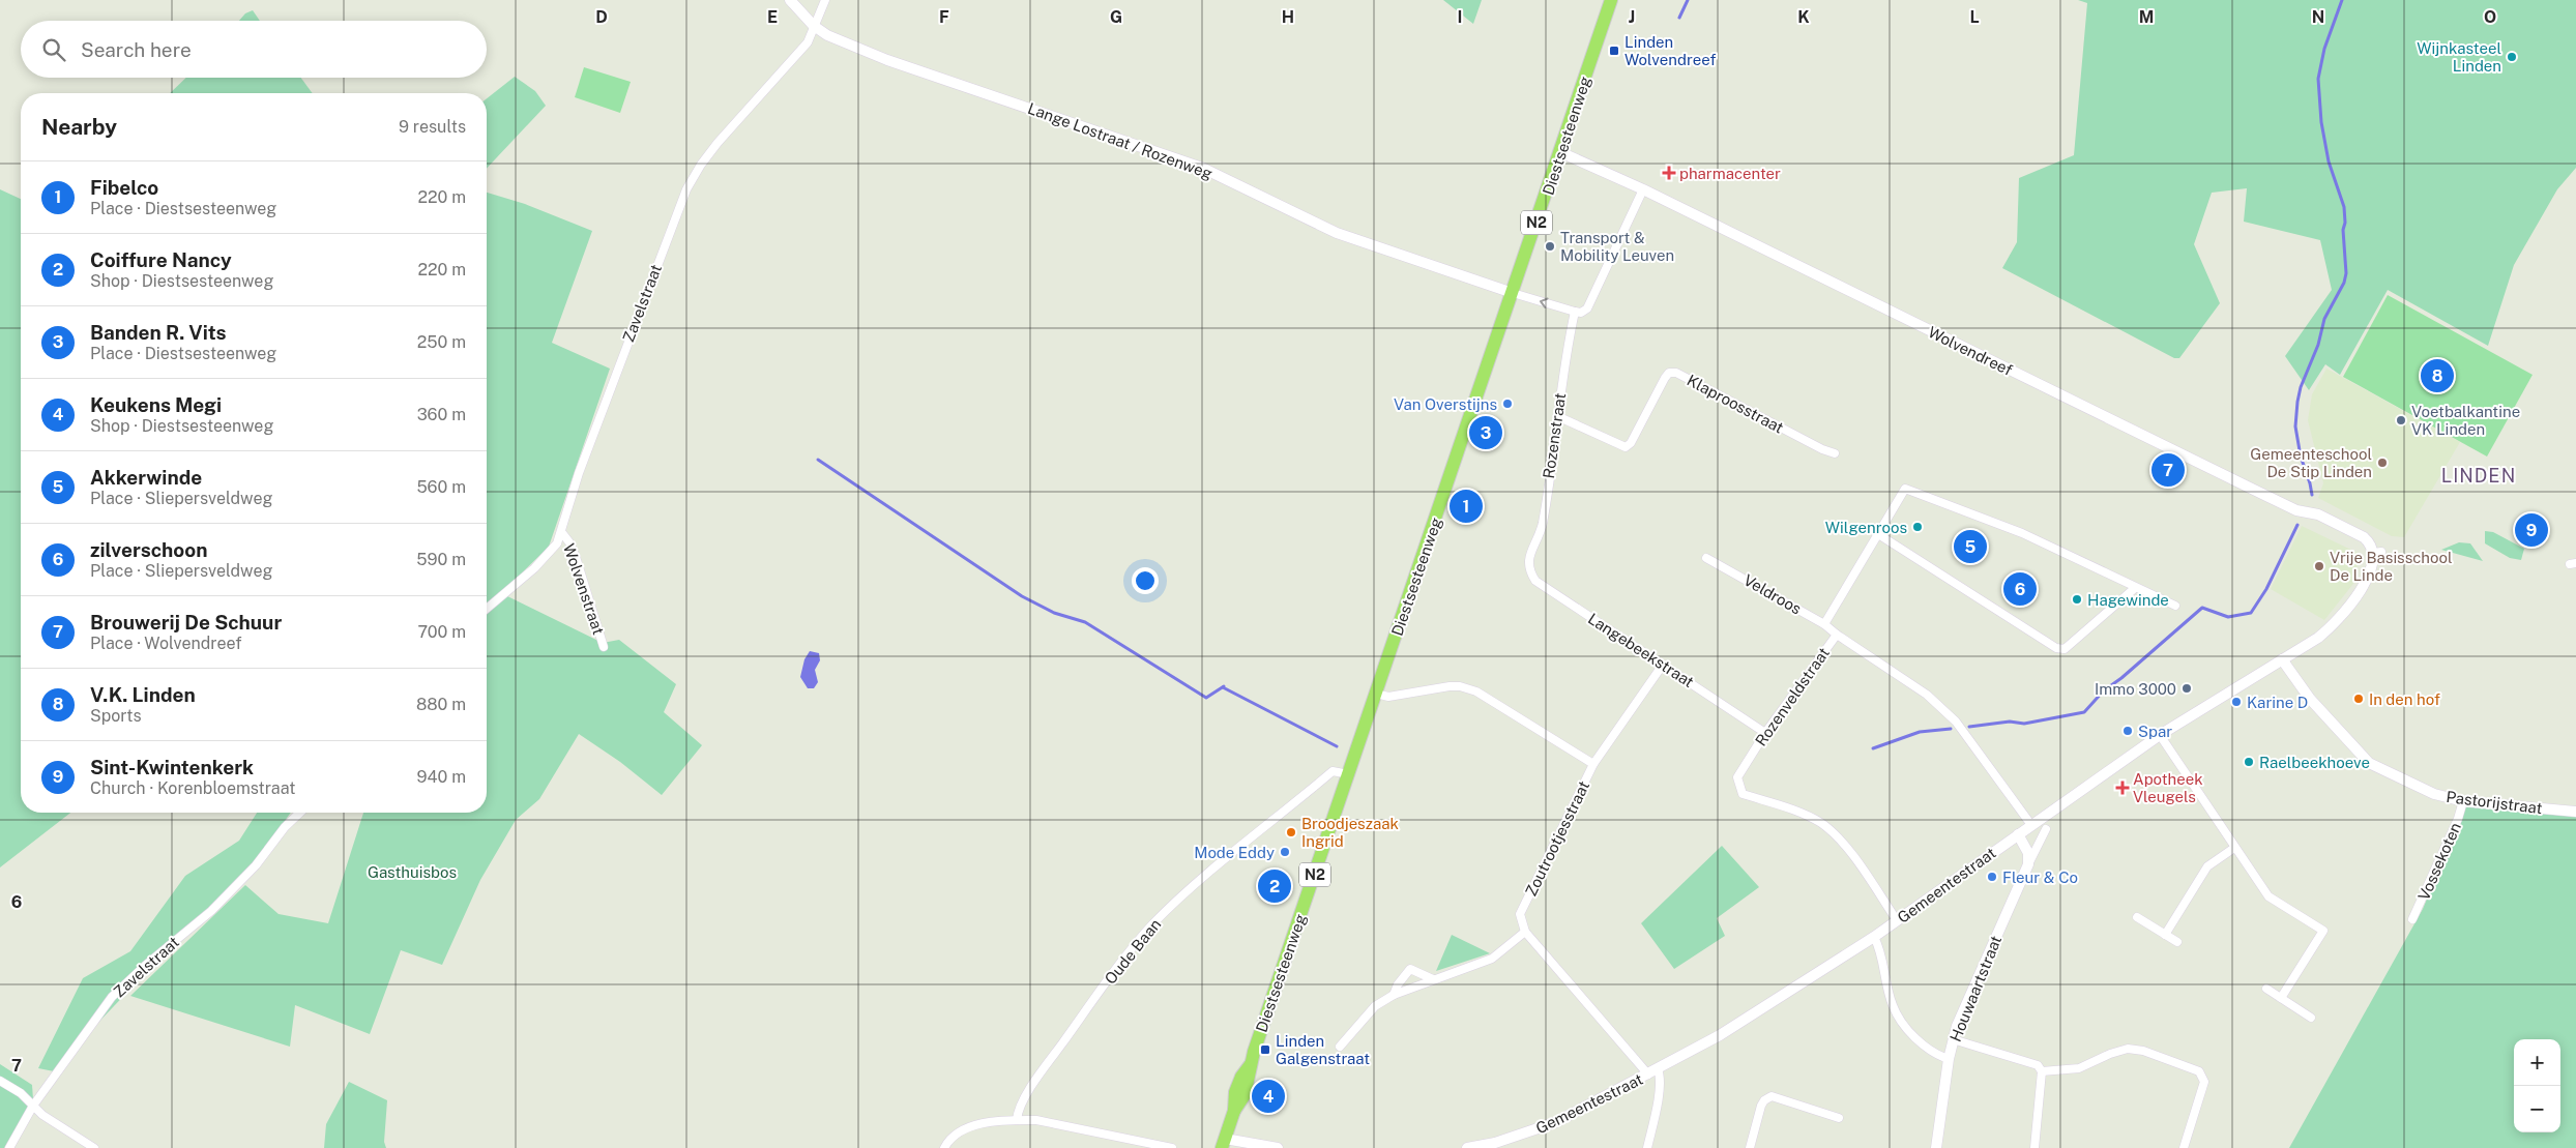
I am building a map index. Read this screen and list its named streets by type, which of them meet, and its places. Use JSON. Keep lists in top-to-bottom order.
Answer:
{
  "streets": {
    "main road": ["Diestsesteenweg", "N2"],
    "street": [
      "Lange Lostraat / Rozenweg",
      "Zavelstraat",
      "Wolvendreef",
      "Klaproosstraat",
      "Rozenstraat",
      "Wolvenstraat",
      "Veldroos",
      "Langebeekstraat",
      "Rozenveldstraat",
      "Pastorijstraat",
      "Zoutrootjesstraat",
      "Vossekoten",
      "Gemeentestraat",
      "Oude Baan",
      "Houwaartstraat"
    ]
  },
  "crossings": [
    ["Diestsesteenweg", "Lange Lostraat / Rozenweg"],
    ["Diestsesteenweg", "Wolvendreef"],
    ["Diestsesteenweg", "Zoutrootjesstraat"],
    ["Diestsesteenweg", "Oude Baan"],
    ["Lange Lostraat / Rozenweg", "Zavelstraat"],
    ["Zavelstraat", "Wolvenstraat"],
    ["Wolvendreef", "Gemeentestraat"],
    ["Klaproosstraat", "Rozenstraat"],
    ["Rozenstraat", "Langebeekstraat"],
    ["Veldroos", "Rozenveldstraat"],
    ["Langebeekstraat", "Rozenveldstraat"],
    ["Rozenveldstraat", "Gemeentestraat"],
    ["Pastorijstraat", "Vossekoten"],
    ["Pastorijstraat", "Gemeentestraat"]
  ],
  "districts": ["LINDEN"],
  "parks": ["Gasthuisbos"],
  "places": {
    "transit": ["Linden Wolvendreef", "Linden Galgenstraat"],
    "other": [
      "Wijnkasteel Linden",
      "Transport & Mobility Leuven",
      "Van Overstijns",
      "Voetbalkantine VK Linden",
      "Gemeenteschool De Stip Linden",
      "Wilgenroos",
      "Vrije Basisschool De Linde",
      "Hagewinde",
      "Immo 3000",
      "In den hof",
      "Karine D",
      "Spar",
      "Raelbeekhoeve",
      "Broodjeszaak Ingrid",
      "Mode Eddy",
      "Fleur & Co"
    ],
    "health": ["pharmacenter", "Apotheek Vleugels"]
  },
  "page": {
    "search": "Search here",
    "heading": ["Nearby", "9 results"],
    "list": [
      {
        "mark": "1",
        "name": "Fibelco",
        "note": "Place · Diestsesteenweg",
        "value": "220 m"
      },
      {
        "mark": "2",
        "name": "Coiffure Nancy",
        "note": "Shop · Diestsesteenweg",
        "value": "220 m"
      },
      {
        "mark": "3",
        "name": "Banden R. Vits",
        "note": "Place · Diestsesteenweg",
        "value": "250 m"
      },
      {
        "mark": "4",
        "name": "Keukens Megi",
        "note": "Shop · Diestsesteenweg",
        "value": "360 m"
      },
      {
        "mark": "5",
        "name": "Akkerwinde",
        "note": "Place · Sliepersveldweg",
        "value": "560 m"
      },
      {
        "mark": "6",
        "name": "zilverschoon",
        "note": "Place · Sliepersveldweg",
        "value": "590 m"
      },
      {
        "mark": "7",
        "name": "Brouwerij De Schuur",
        "note": "Place · Wolvendreef",
        "value": "700 m"
      },
      {
        "mark": "8",
        "name": "V.K. Linden",
        "note": "Sports",
        "value": "880 m"
      },
      {
        "mark": "9",
        "name": "Sint-Kwintenkerk",
        "note": "Church · Korenbloemstraat",
        "value": "940 m"
      }
    ],
    "pins": [
      "8",
      "3",
      "7",
      "1",
      "9",
      "5",
      "6",
      "2",
      "4"
    ],
    "map_buttons": ["+", "−"]
  },
  "grid": {
    "columns": [
      "D",
      "E",
      "F",
      "G",
      "H",
      "I",
      "J",
      "K",
      "L",
      "M",
      "N",
      "O"
    ],
    "rows": ["6", "7"]
  }
}
